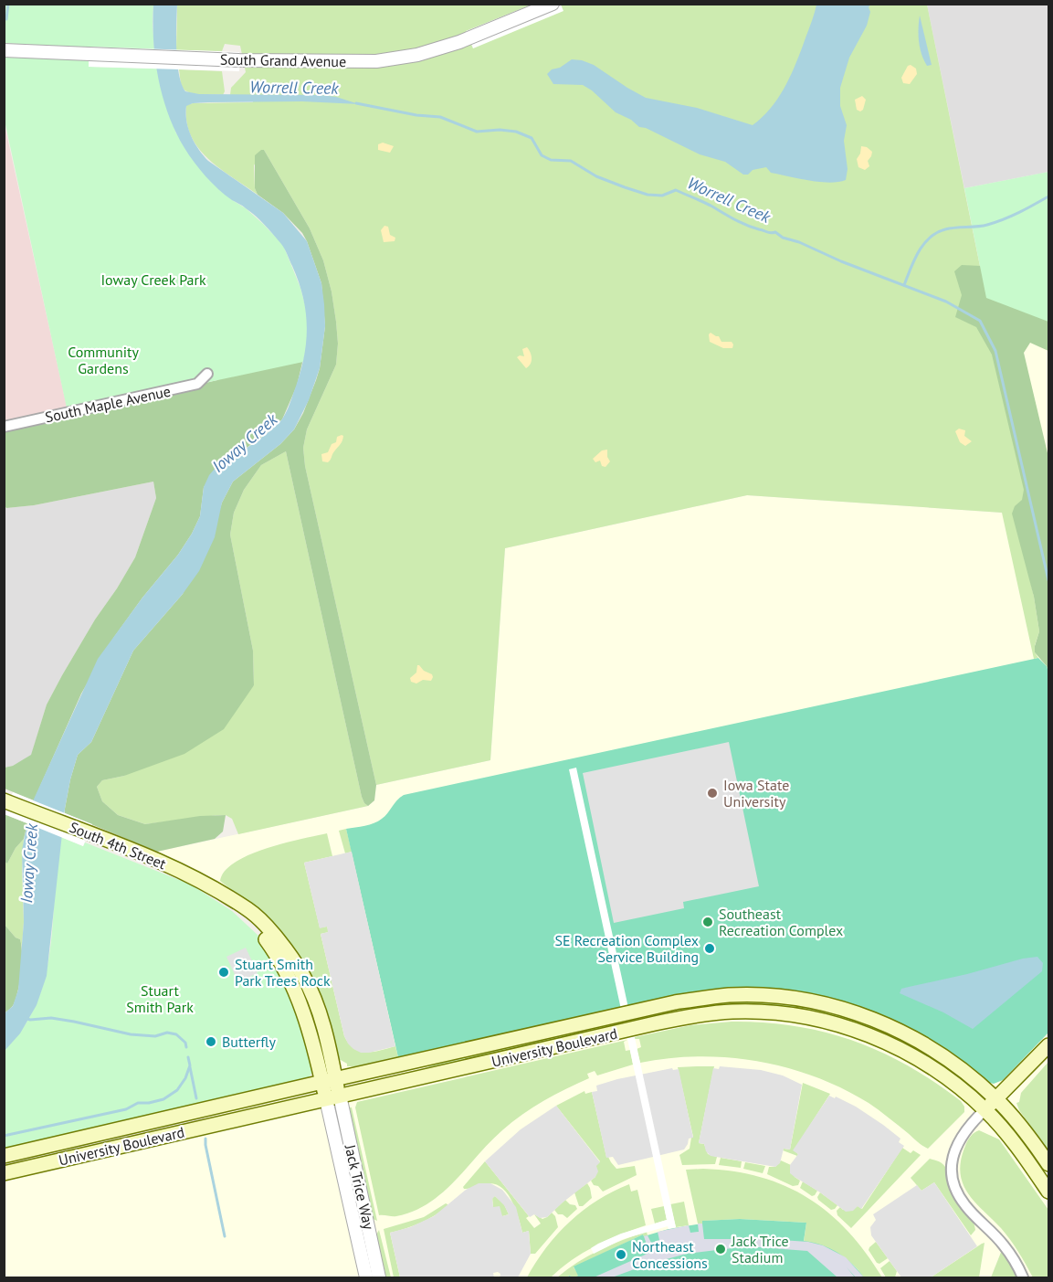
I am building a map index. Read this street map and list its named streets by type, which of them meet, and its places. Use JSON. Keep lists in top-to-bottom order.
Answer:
{
  "streets": {
    "main road": ["South 4th Street", "University Boulevard"],
    "street": ["South Grand Avenue", "South Maple Avenue", "Jack Trice Way"]
  },
  "crossings": [
    ["South 4th Street", "University Boulevard"],
    ["South 4th Street", "Jack Trice Way"],
    ["University Boulevard", "Jack Trice Way"]
  ],
  "water": ["Worrell Creek", "Ioway Creek"],
  "parks": ["Ioway Creek Park", "Community Gardens", "Stuart Smith Park"],
  "places": [
    "Iowa State University",
    "Southeast Recreation Complex",
    "SE Recreation Complex Service Building",
    "Stuart Smith Park Trees Rock",
    "Butterfly",
    "Jack Trice Stadium",
    "Northeast Concessions"
  ]
}
